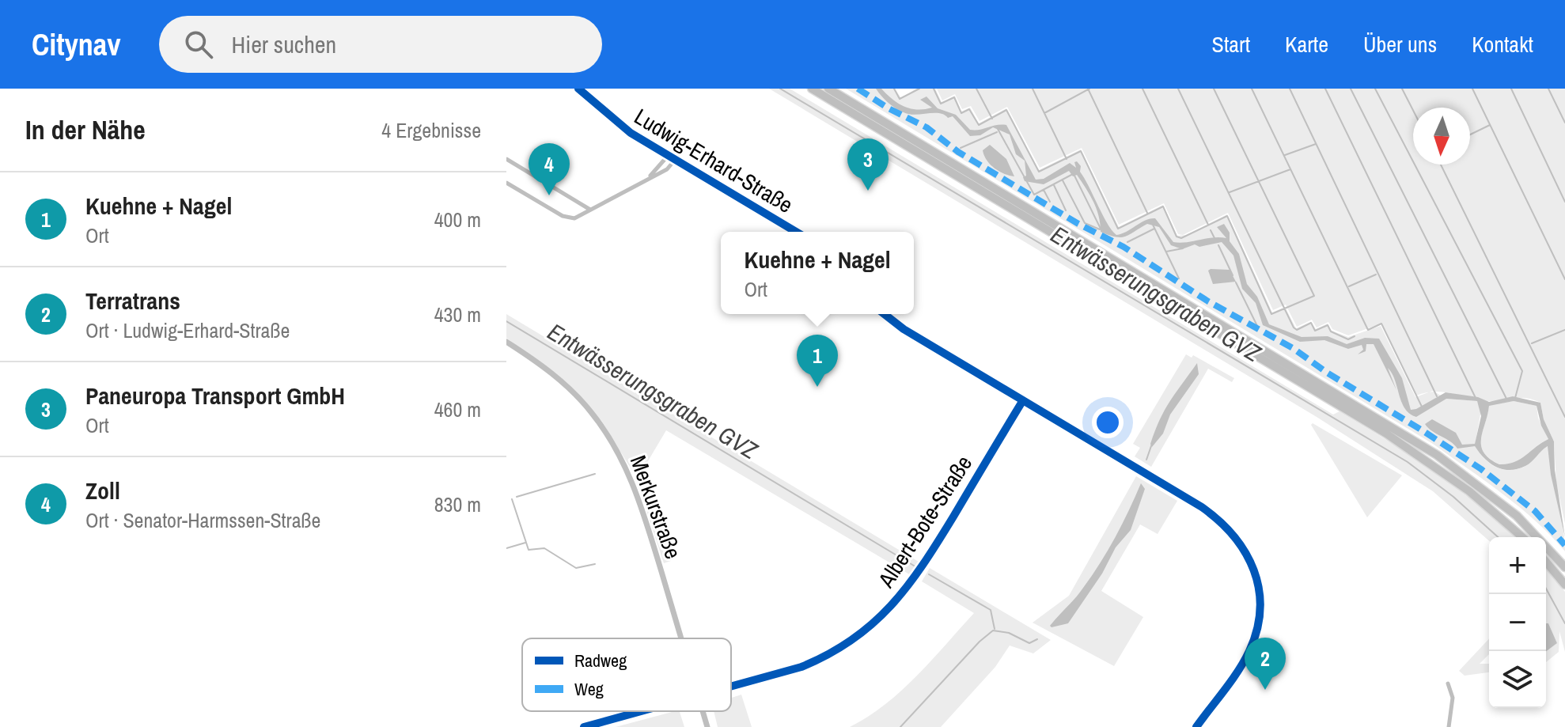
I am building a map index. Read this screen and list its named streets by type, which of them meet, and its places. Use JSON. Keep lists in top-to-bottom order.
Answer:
{
  "streets": {
    "street": ["Ludwig-Erhard-Straße", "Merkurstraße", "Albert-Bote-Straße"]
  },
  "water": ["Entwässerungsgraben GVZ"],
  "legend": ["Radweg", "Weg"],
  "north": "bottom",
  "page": {
    "header": "Citynav",
    "search": "Hier suchen",
    "nav": [
      "Start",
      "Karte",
      "Über uns",
      "Kontakt"
    ],
    "heading": ["In der Nähe", "4 Ergebnisse"],
    "pins": [
      "3",
      "4",
      "1",
      "2"
    ],
    "list": [
      {
        "mark": "1",
        "name": "Kuehne + Nagel",
        "note": "Ort",
        "value": "400 m"
      },
      {
        "mark": "2",
        "name": "Terratrans",
        "note": "Ort · Ludwig-Erhard-Straße",
        "value": "430 m"
      },
      {
        "mark": "3",
        "name": "Paneuropa Transport GmbH",
        "note": "Ort",
        "value": "460 m"
      },
      {
        "mark": "4",
        "name": "Zoll",
        "note": "Ort · Senator-Harmssen-Straße",
        "value": "830 m"
      }
    ],
    "popup": ["Kuehne + Nagel", "Ort"],
    "map_buttons": ["+", "−"]
  }
}
